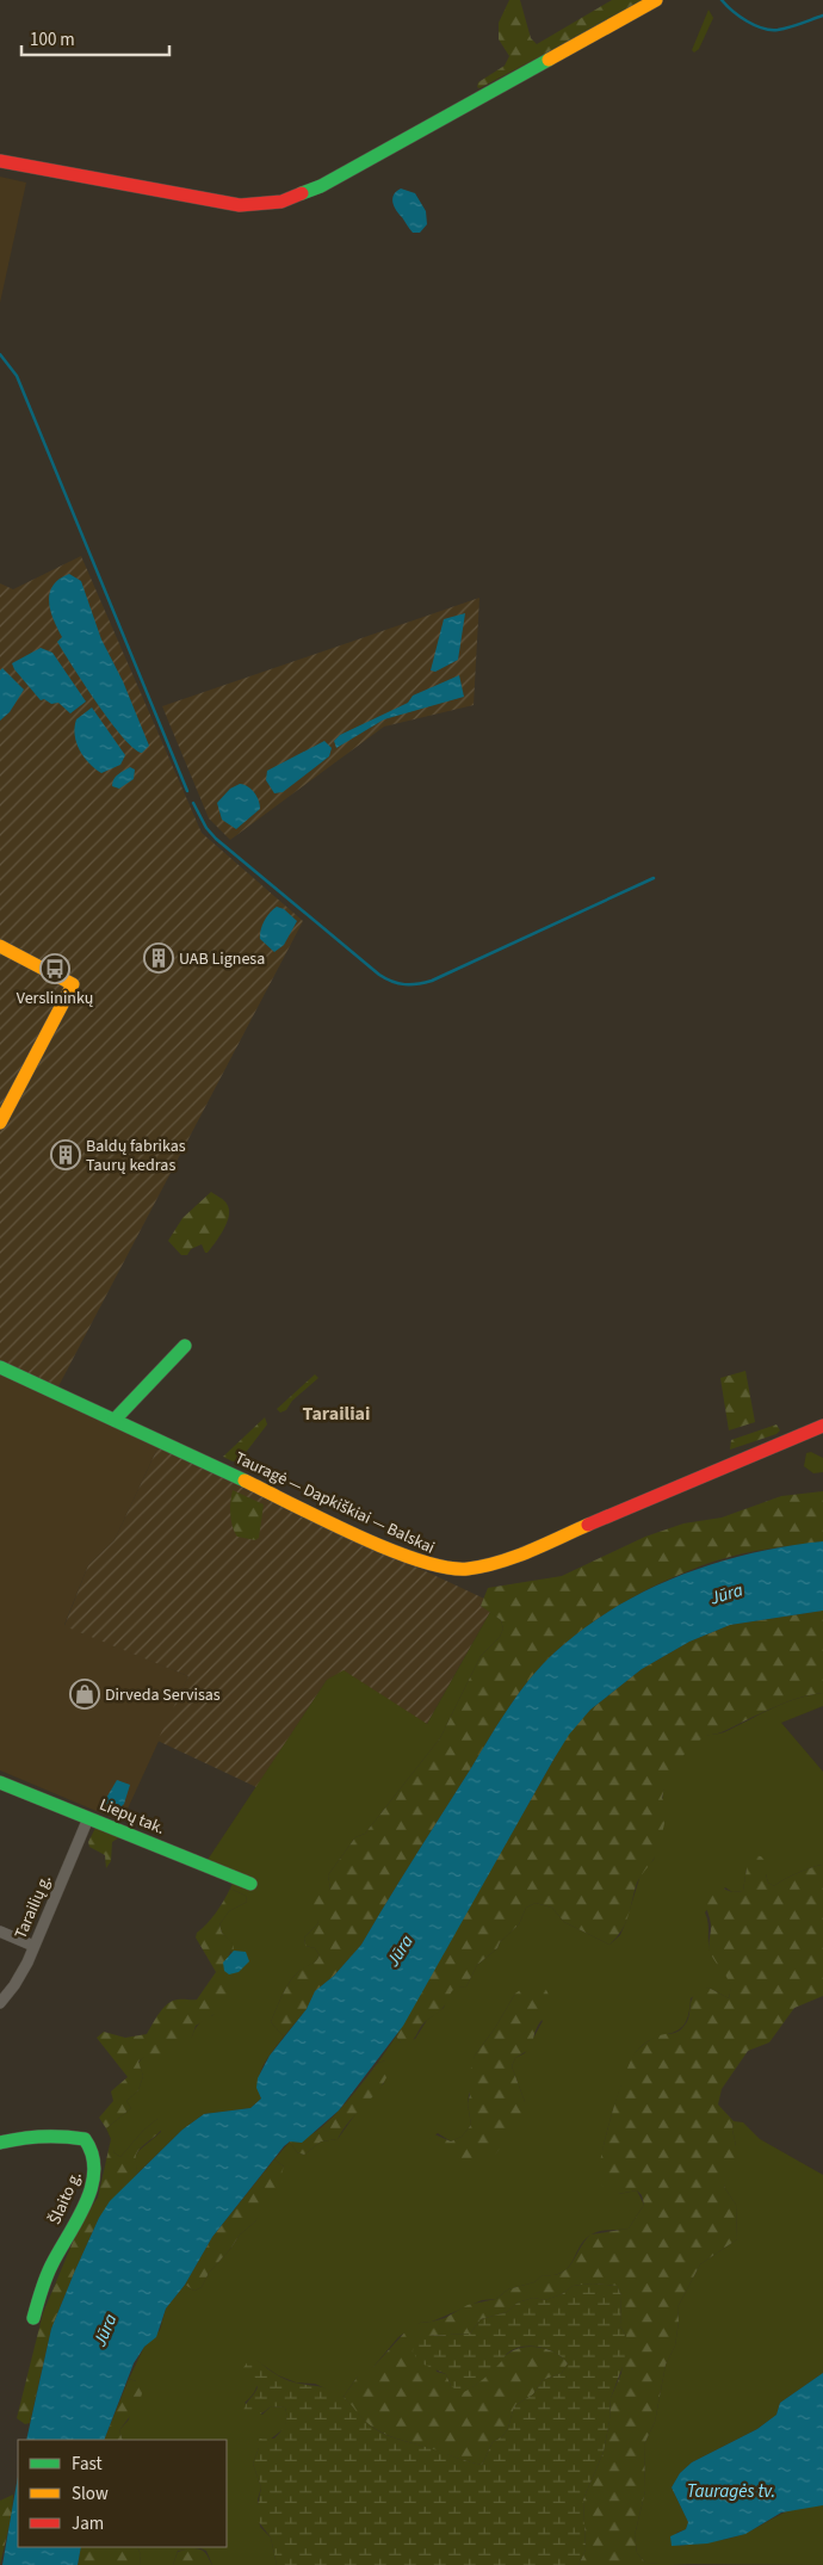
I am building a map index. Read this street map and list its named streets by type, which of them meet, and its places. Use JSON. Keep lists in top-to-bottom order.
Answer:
{
  "streets": {
    "street": [
      "Tauragė — Dapkiškiai — Balskai",
      "Liepų tak.",
      "Tarailių g.",
      "Šlaito g."
    ]
  },
  "crossings": [
    ["Liepų tak.", "Tarailių g."]
  ],
  "districts": ["Tarailiai"],
  "water": ["Jūra", "Tauragės tv."],
  "places": {
    "building": ["UAB Lignesa", "Baldų fabrikas Taurų kedras"],
    "bus stop": ["Verslininkų"],
    "shop": ["Dirveda Servisas"]
  },
  "legend": ["Fast", "Slow", "Jam"],
  "scale_bar": "100 m"
}
